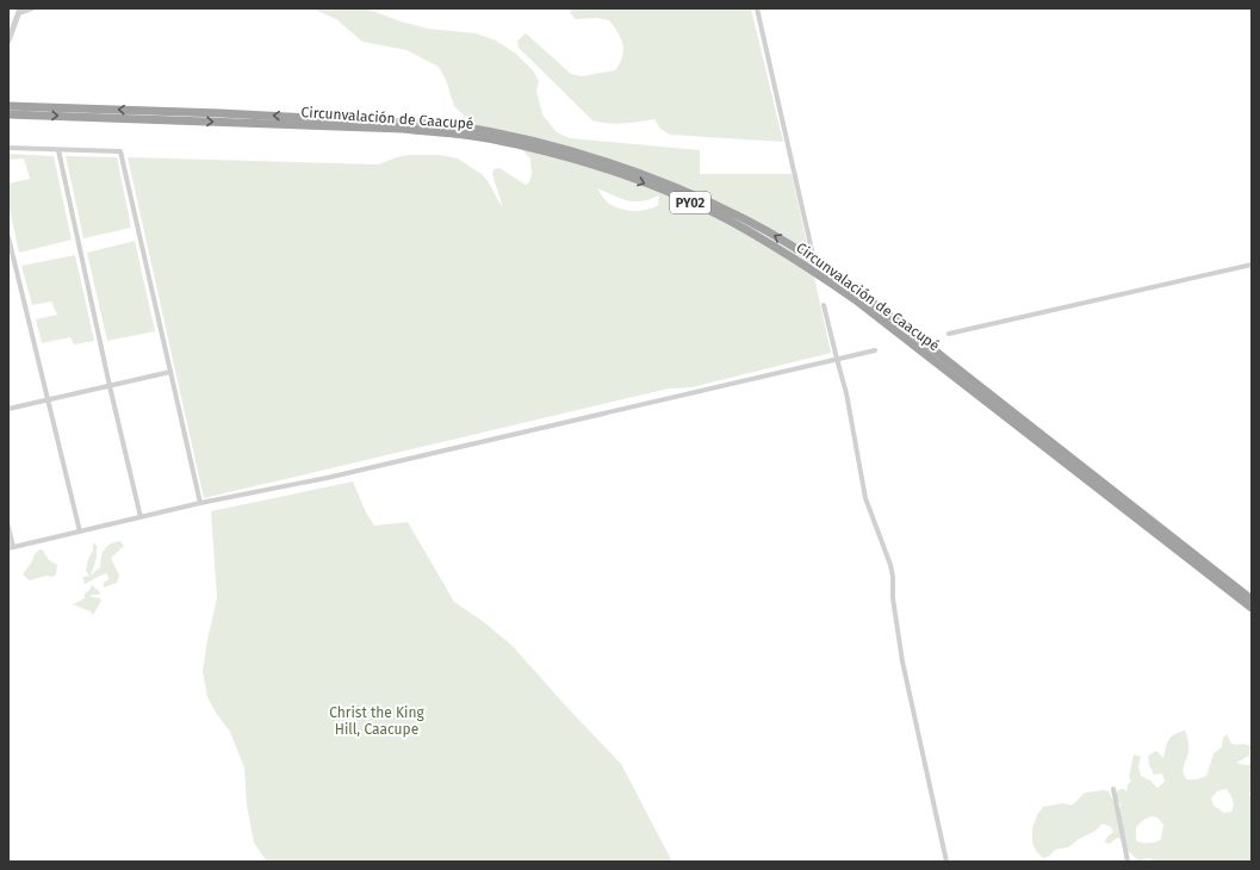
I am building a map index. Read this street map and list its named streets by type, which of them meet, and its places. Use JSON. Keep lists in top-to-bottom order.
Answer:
{
  "streets": {
    "highway": ["Circunvalación de Caacupé", "PY02"]
  },
  "parks": ["Christ the King Hill, Caacupe"]
}
